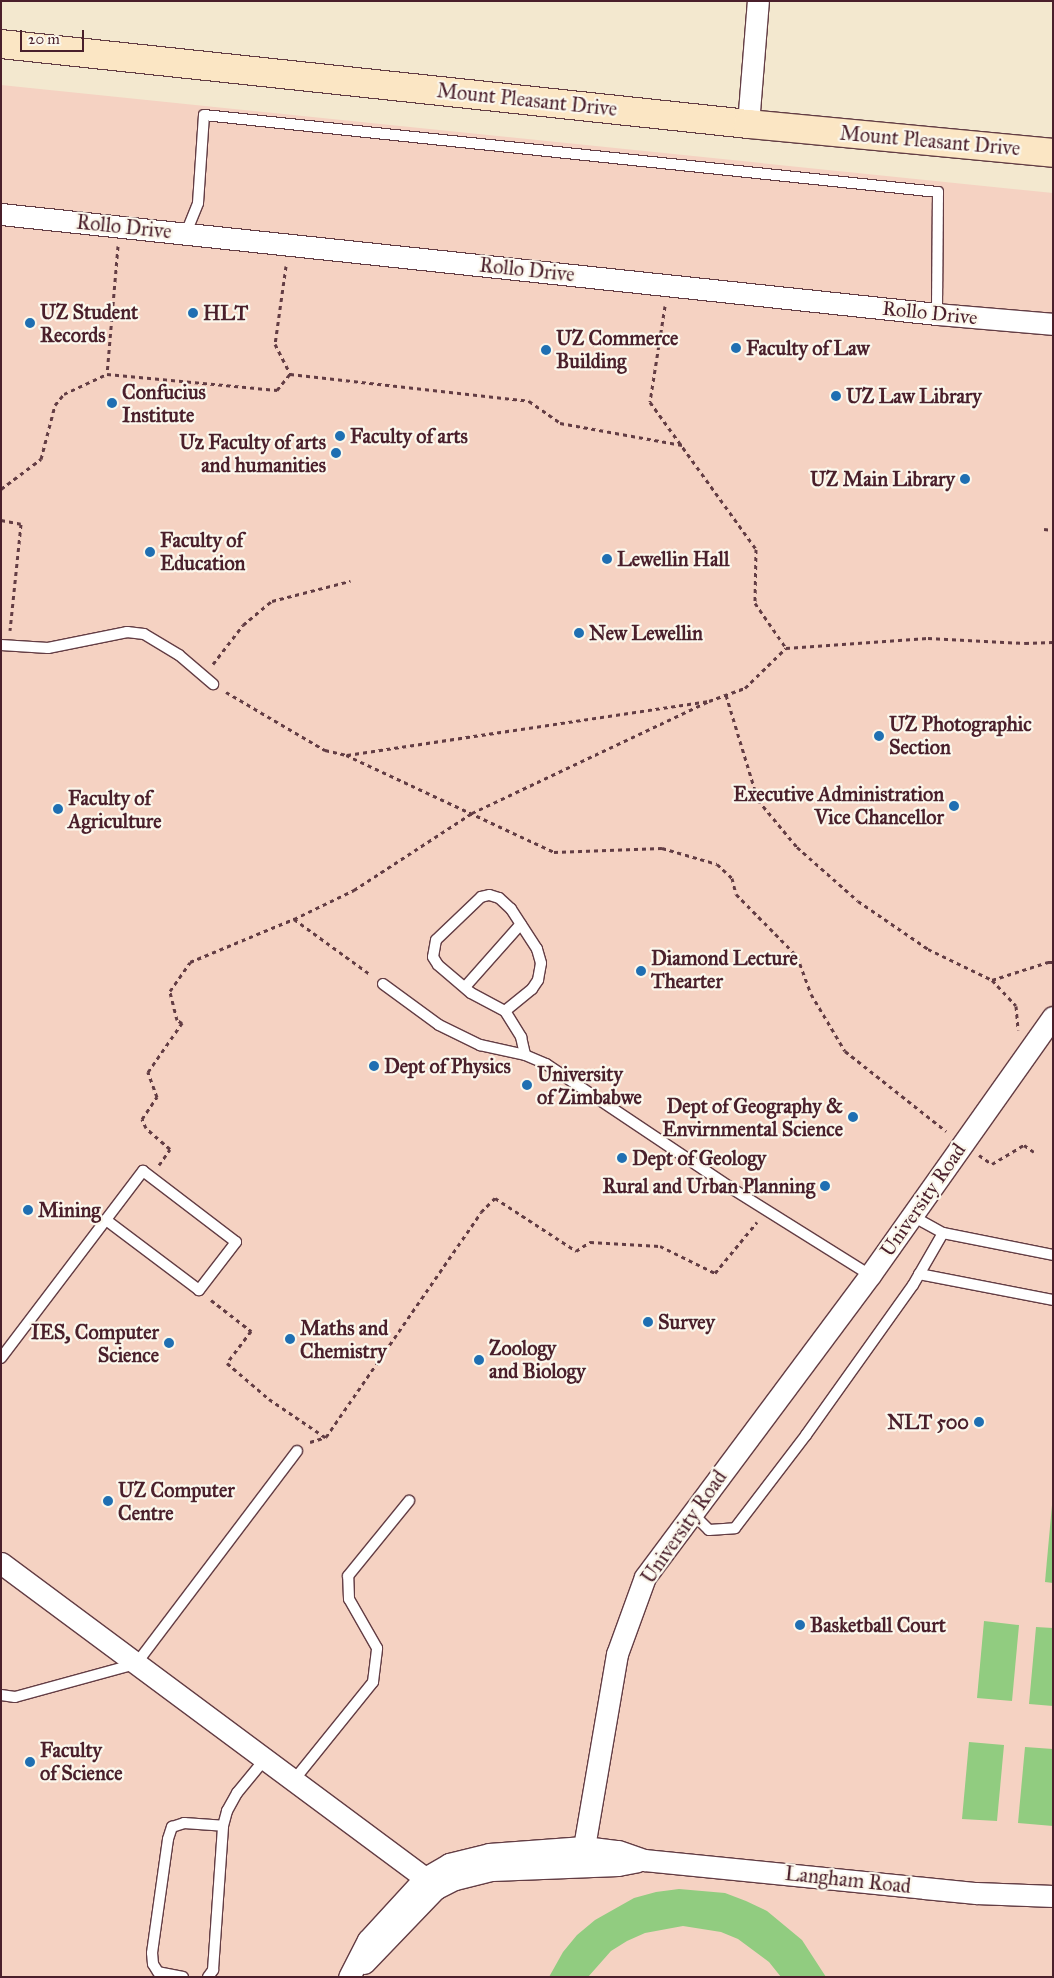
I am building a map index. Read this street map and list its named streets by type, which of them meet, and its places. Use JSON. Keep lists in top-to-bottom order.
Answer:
{
  "streets": {
    "street": [
      "Mount Pleasant Drive",
      "Rollo Drive",
      "University Road",
      "Langham Road"
    ]
  },
  "crossings": [
    ["University Road", "Langham Road"]
  ],
  "places": [
    "HLT",
    "UZ Student Records",
    "Faculty of Law",
    "UZ Commerce Building",
    "UZ Law Library",
    "Confucius Institute",
    "Faculty of arts",
    "Uz Faculty of arts and humanities",
    "UZ Main Library",
    "Faculty of Education",
    "Lewellin Hall",
    "New Lewellin",
    "UZ Photographic Section",
    "Executive Administration Vice Chancellor",
    "Faculty of Agriculture",
    "Diamond Lecture Thearter",
    "Dept of Physics",
    "University of Zimbabwe",
    "Dept of Geography & Envirnmental Science",
    "Dept of Geology",
    "Rural and Urban Planning",
    "Mining",
    "Survey",
    "Maths and Chemistry",
    "IES, Computer Science",
    "Zoology and Biology",
    "NLT 500",
    "UZ Computer Centre",
    "Basketball Court",
    "Faculty of Science"
  ],
  "scale_bar": "20 m"
}
